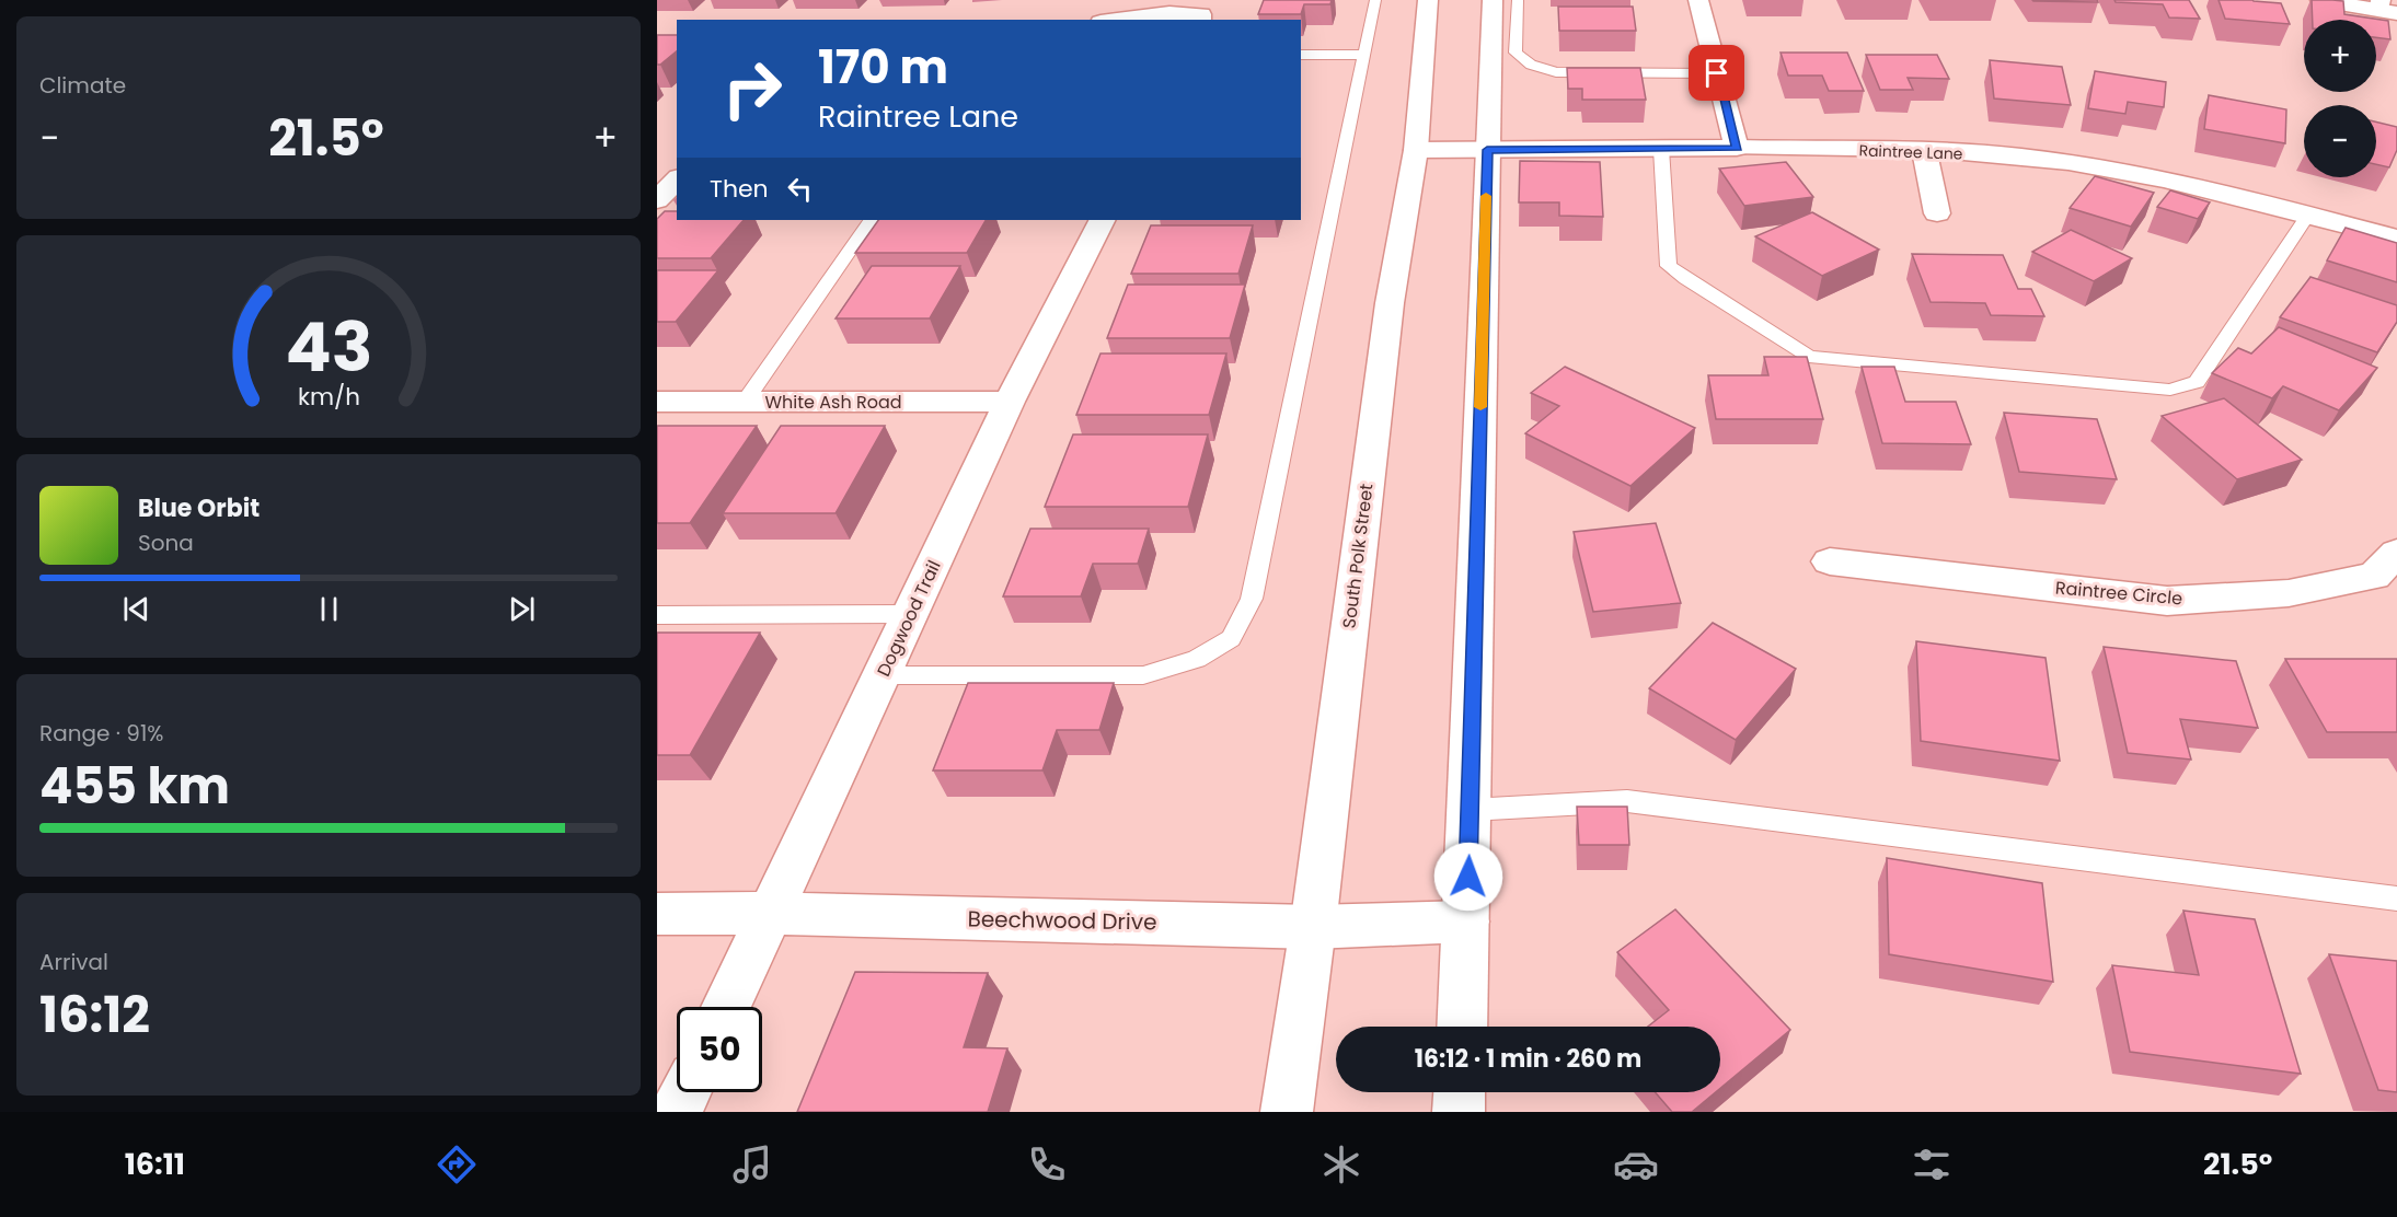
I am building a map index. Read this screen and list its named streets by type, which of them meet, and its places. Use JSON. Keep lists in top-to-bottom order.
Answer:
{
  "streets": {
    "street": [
      "Raintree Lane",
      "White Ash Road",
      "South Polk Street",
      "Raintree Circle",
      "Dogwood Trail",
      "Beechwood Drive"
    ]
  },
  "crossings": [
    ["Raintree Lane", "South Polk Street"],
    ["White Ash Road", "Dogwood Trail"],
    ["South Polk Street", "Beechwood Drive"],
    ["Dogwood Trail", "Beechwood Drive"]
  ],
  "page": {
    "tile": [
      "Climate",
      ["Range · 91%", "455 km"],
      ["Arrival", "16:12"]
    ],
    "map_buttons": ["+", "−"],
    "turn": ["170 m", "Raintree Lane"],
    "heat": ["−", "21.5°", "+"],
    "then": "Then",
    "song": ["Blue Orbit", "Sona"],
    "limit": "50",
    "trip": "16:12 · 1 min · 260 m",
    "tabs": ["16:11", "21.5°"],
    "gauge": ["43", "km/h"]
  }
}
